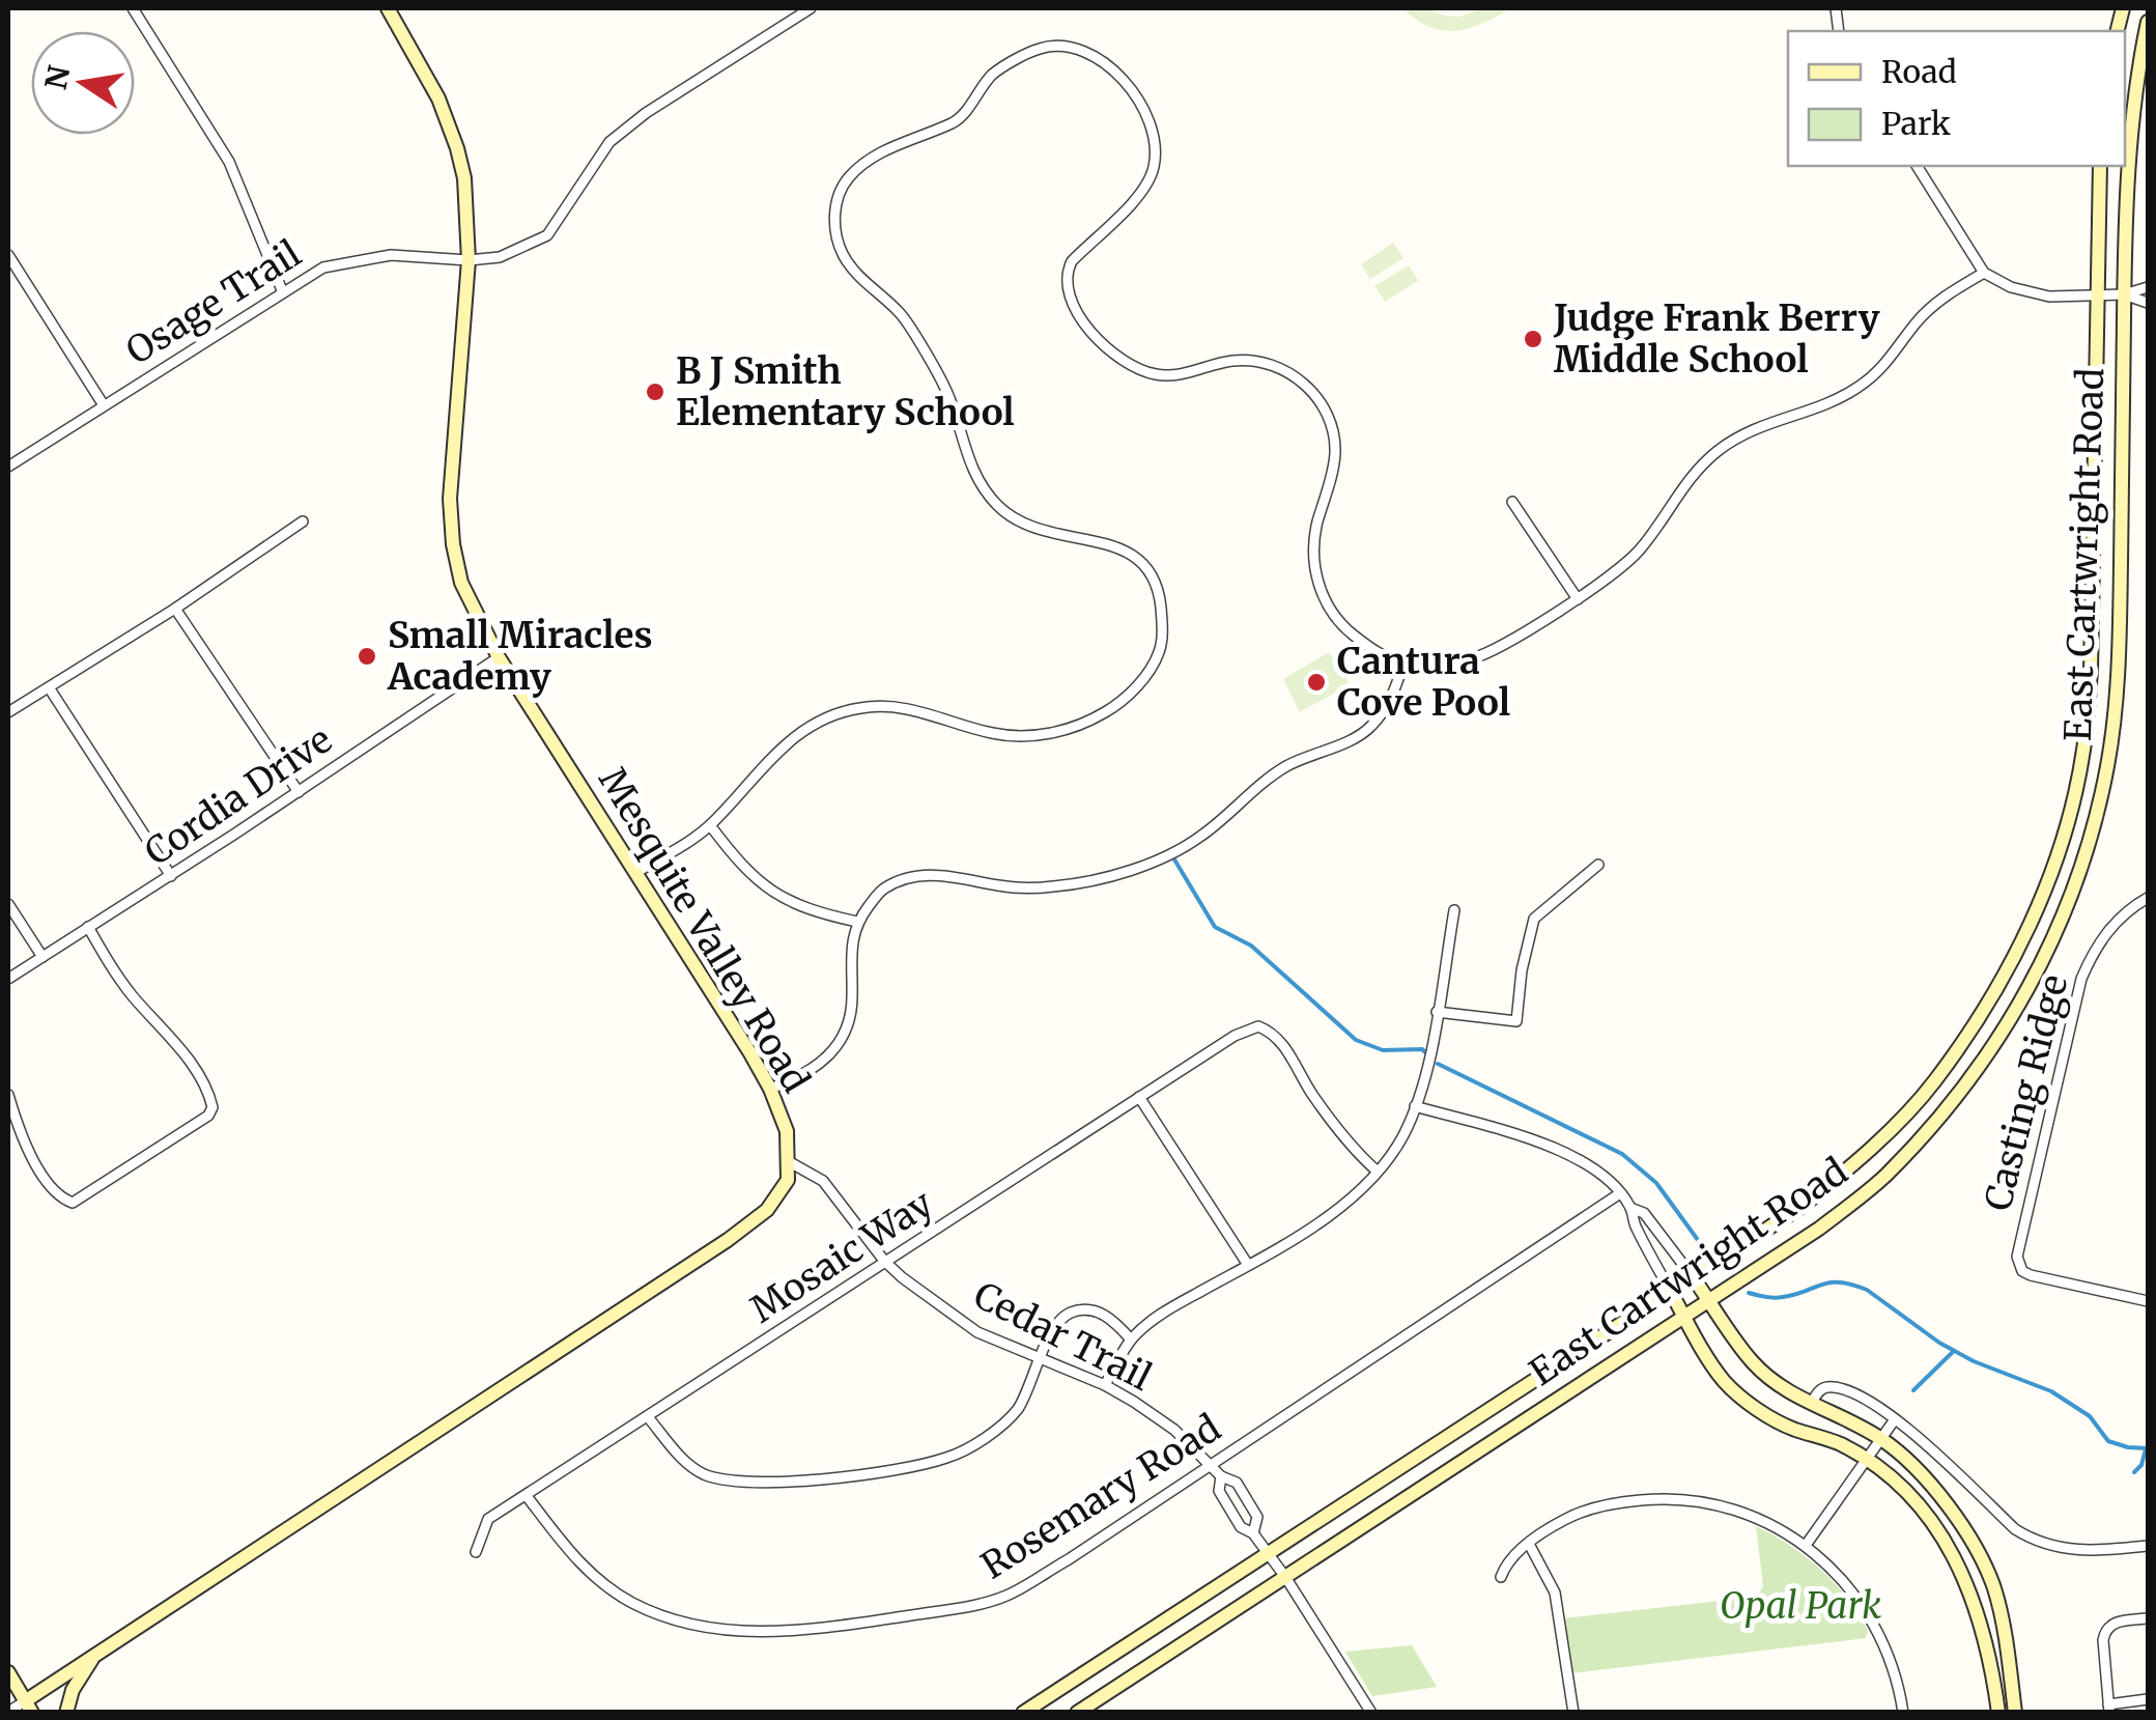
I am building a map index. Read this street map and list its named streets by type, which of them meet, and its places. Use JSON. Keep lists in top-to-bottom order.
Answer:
{
  "streets": {
    "main road": ["East Cartwright Road", "Mesquite Valley Road"],
    "street": [
      "Osage Trail",
      "Cordia Drive",
      "Casting Ridge",
      "Mosaic Way",
      "Cedar Trail",
      "Rosemary Road"
    ]
  },
  "crossings": [
    ["Osage Trail", "Mesquite Valley Road"],
    ["East Cartwright Road", "Cedar Trail"],
    ["Cordia Drive", "Mesquite Valley Road"],
    ["Mesquite Valley Road", "Cedar Trail"],
    ["Mosaic Way", "Cedar Trail"],
    ["Mosaic Way", "Rosemary Road"],
    ["Cedar Trail", "Rosemary Road"]
  ],
  "parks": ["Opal Park"],
  "places": [
    "Judge Frank Berry Middle School",
    "B J Smith Elementary School",
    "Small Miracles Academy",
    "Cantura Cove Pool"
  ],
  "legend": ["Road", "Park"],
  "north": "left"
}
